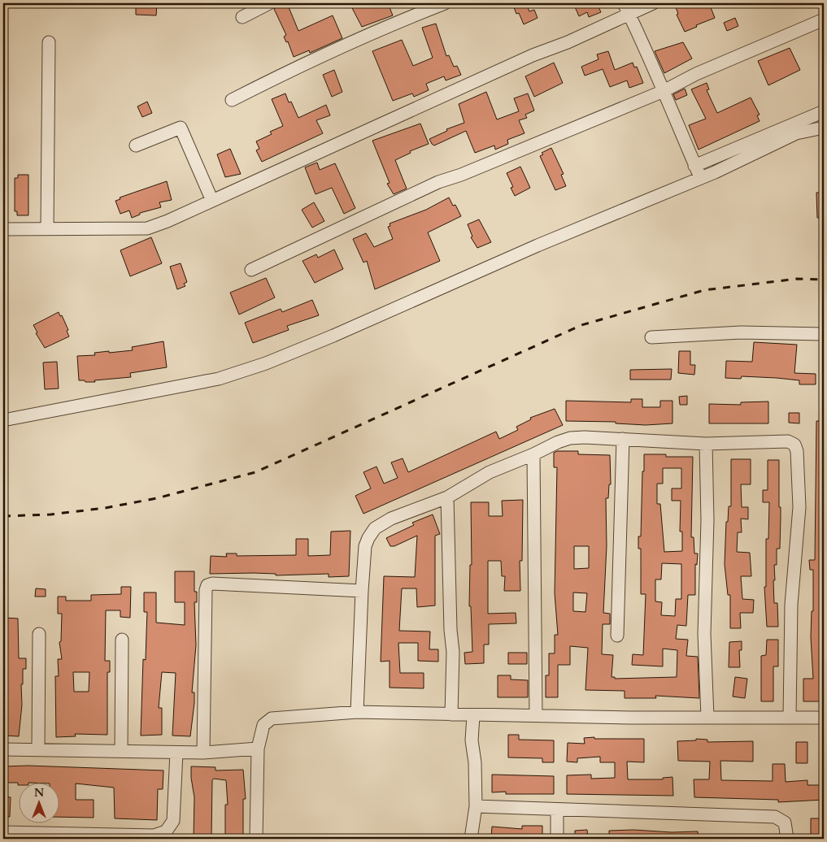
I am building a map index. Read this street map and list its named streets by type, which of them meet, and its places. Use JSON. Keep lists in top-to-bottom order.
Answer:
{
  "north": "top"
}
